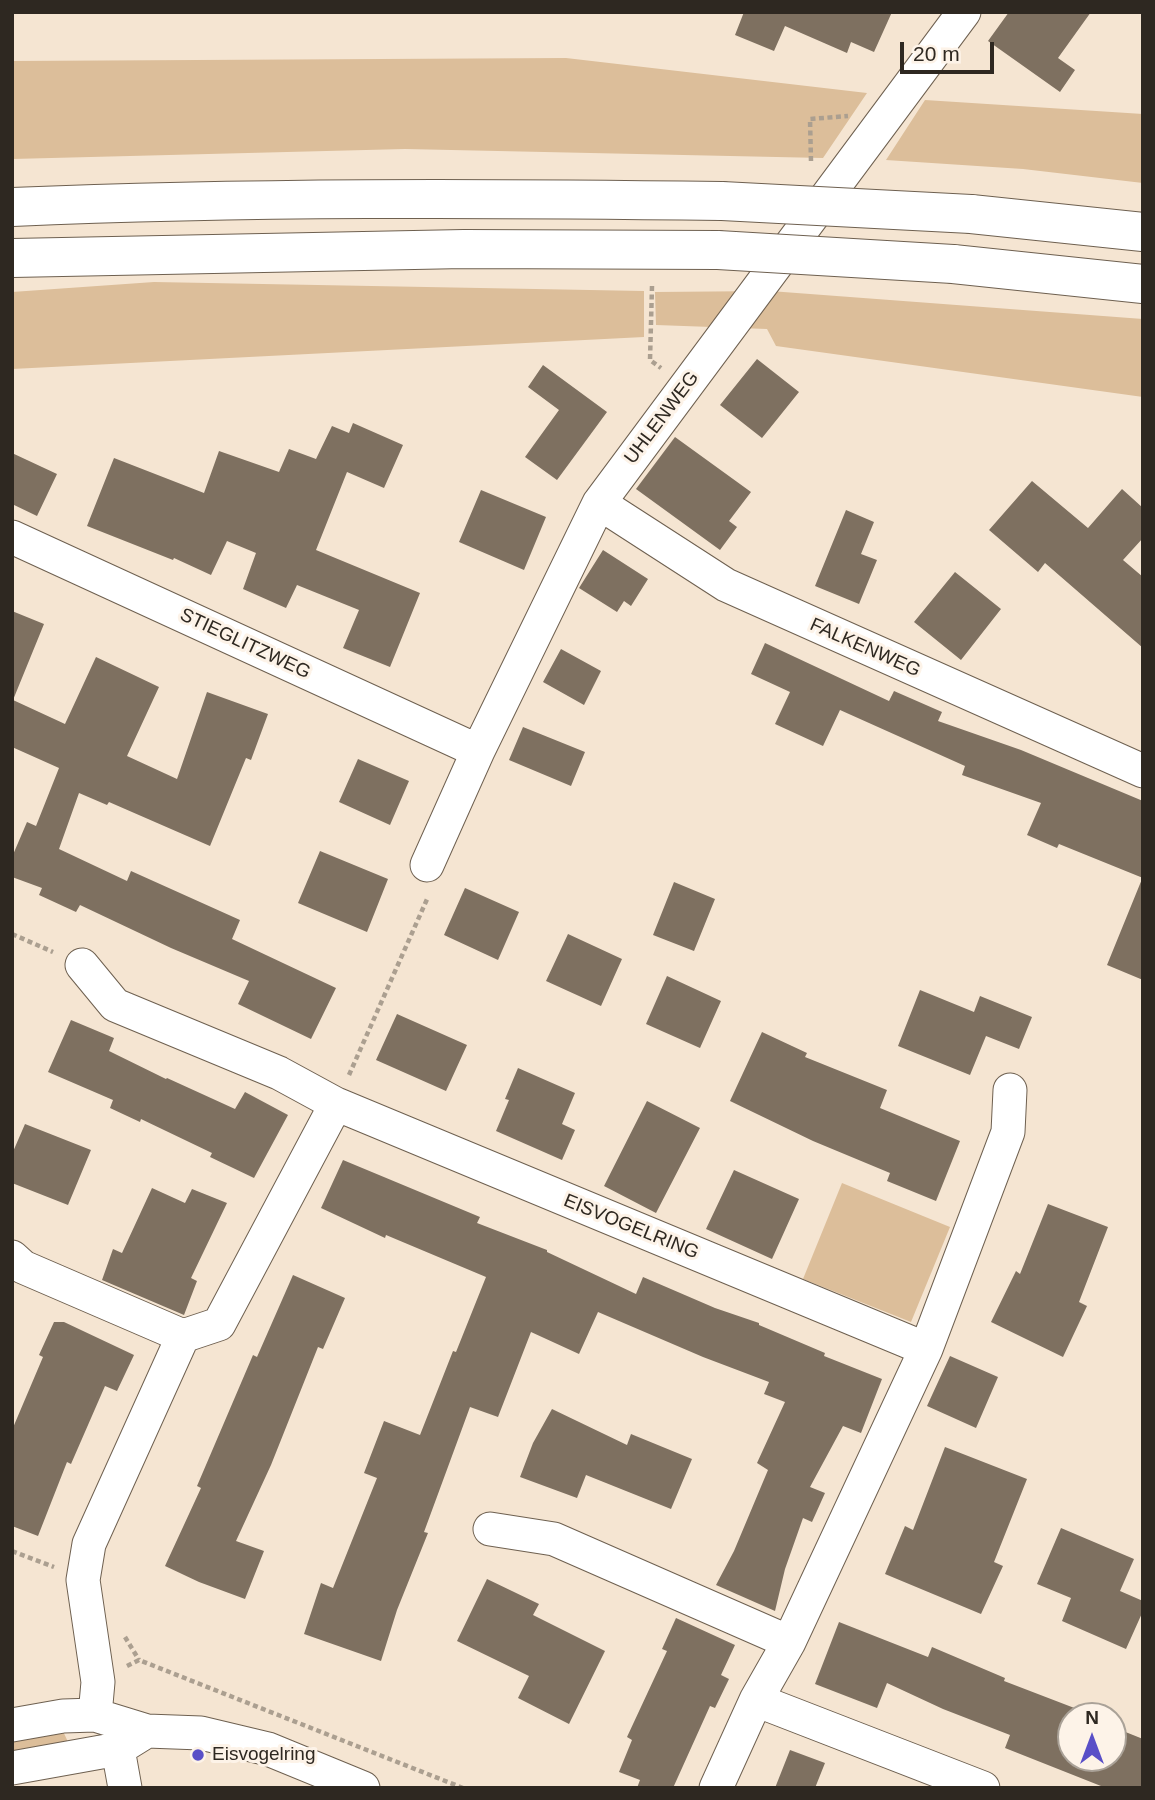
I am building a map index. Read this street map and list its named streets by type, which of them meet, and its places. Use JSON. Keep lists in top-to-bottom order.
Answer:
{
  "streets": {
    "street": [
      "UHLENWEG",
      "STIEGLITZWEG",
      "FALKENWEG",
      "EISVOGELRING"
    ]
  },
  "crossings": [
    ["UHLENWEG", "STIEGLITZWEG"],
    ["UHLENWEG", "FALKENWEG"]
  ],
  "places": ["Eisvogelring"],
  "scale_bar": "20 m",
  "north": "top"
}
